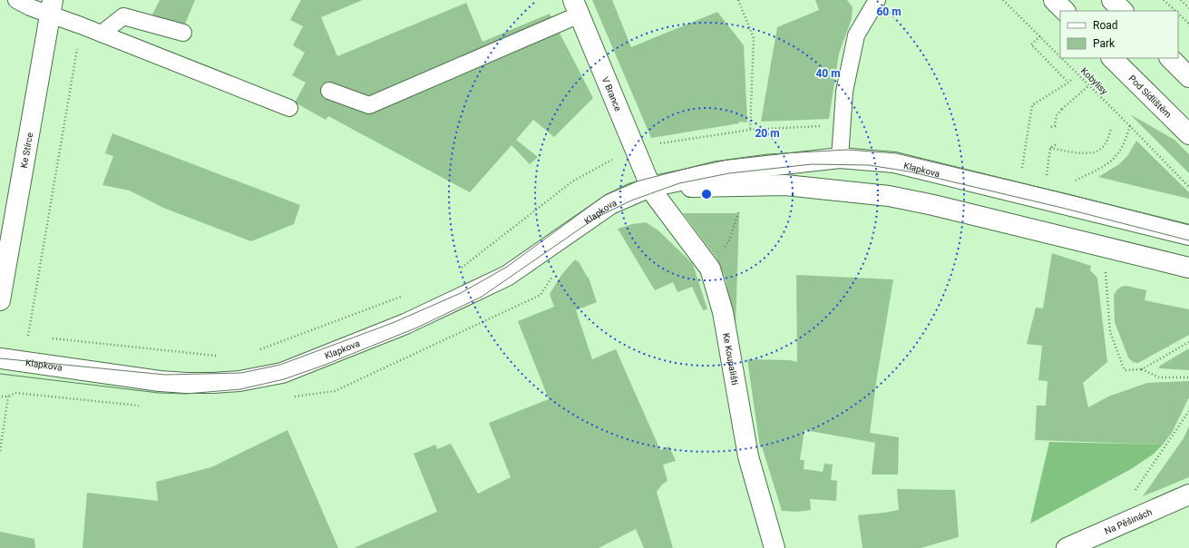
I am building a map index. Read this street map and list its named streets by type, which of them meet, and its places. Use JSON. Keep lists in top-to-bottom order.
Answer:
{
  "streets": {
    "street": [
      "V Brance",
      "Pod Sídlištěm",
      "Ke Stírce",
      "Klapkova",
      "Ke Koupališti",
      "Na Pěšinách"
    ],
    "path": ["Kobylisy"]
  },
  "crossings": [
    ["V Brance", "Klapkova"],
    ["V Brance", "Ke Koupališti"],
    ["Klapkova", "Ke Koupališti"]
  ],
  "legend": ["Road", "Park"],
  "rings": ["60 m", "40 m", "20 m"]
}
